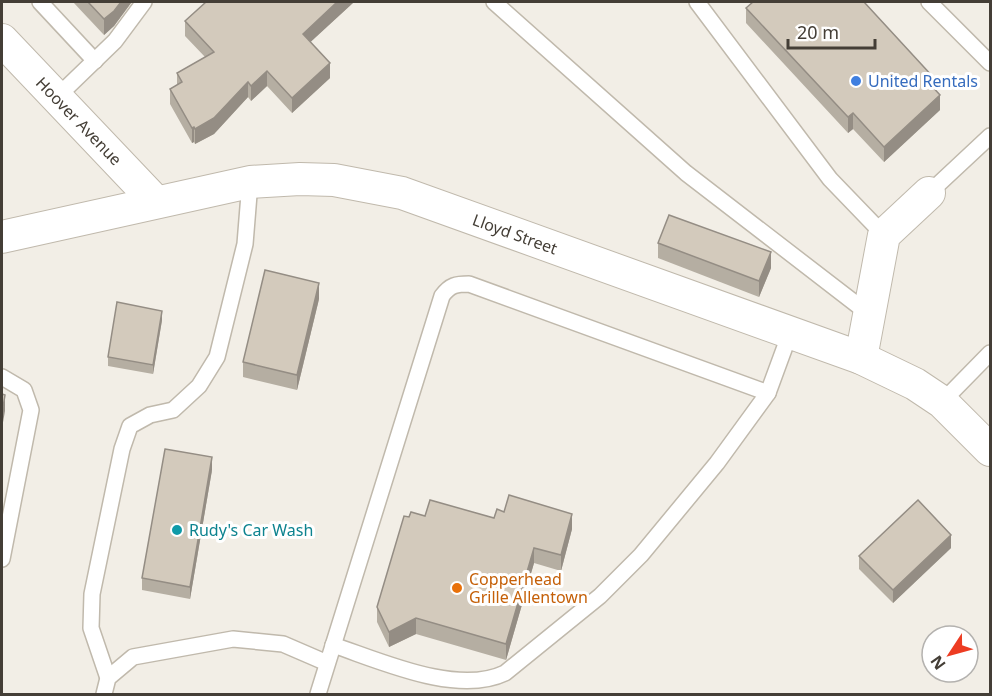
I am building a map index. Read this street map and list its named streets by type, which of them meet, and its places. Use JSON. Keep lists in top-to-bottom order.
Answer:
{
  "streets": {
    "street": ["Hoover Avenue", "Lloyd Street"]
  },
  "crossings": [
    ["Hoover Avenue", "Lloyd Street"]
  ],
  "places": ["United Rentals", "Rudy's Car Wash", "Copperhead Grille Allentown"],
  "scale_bar": "20 m",
  "north": "bottom left"
}
